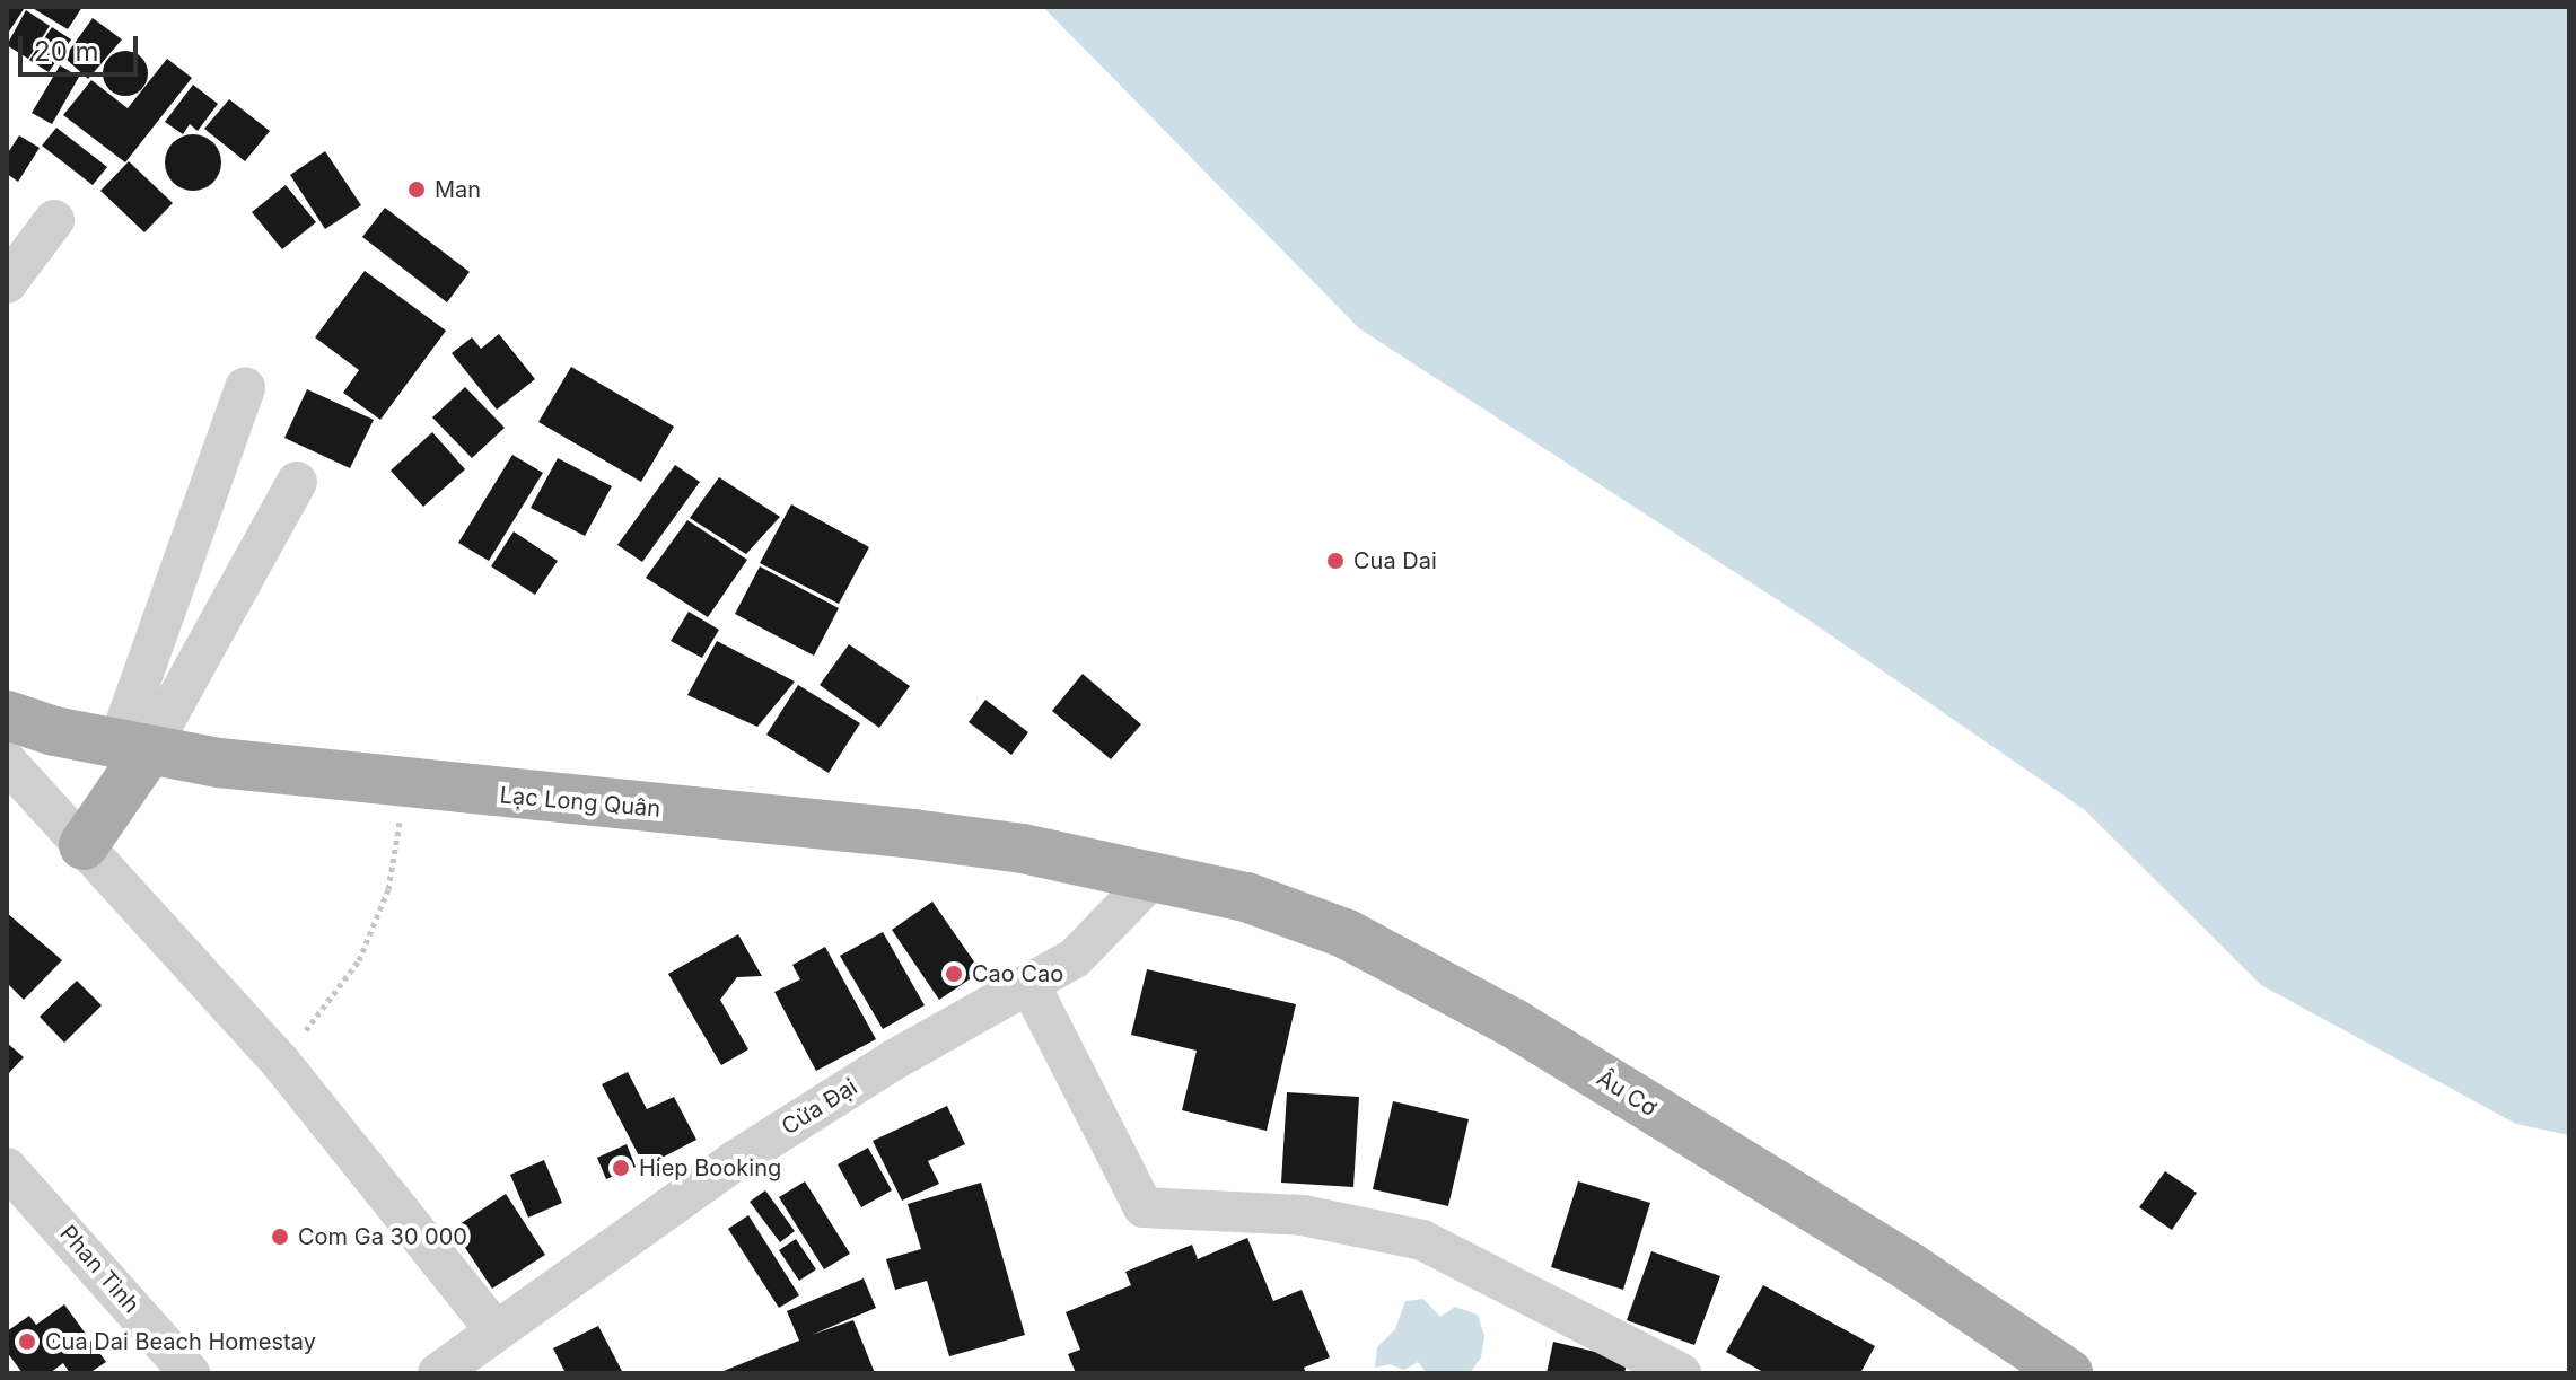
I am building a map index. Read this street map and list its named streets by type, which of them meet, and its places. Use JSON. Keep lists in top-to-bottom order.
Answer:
{
  "streets": {
    "main road": ["Lạc Long Quân", "Âu Cơ"],
    "street": ["Cửa Đại", "Phan Tình"]
  },
  "crossings": [
    ["Lạc Long Quân", "Âu Cơ"],
    ["Lạc Long Quân", "Cửa Đại"],
    ["Âu Cơ", "Cửa Đại"]
  ],
  "places": [
    "Man",
    "Cua Dai",
    "Cao Cao",
    "Hiep Booking",
    "Com Ga 30 000",
    "Cua Dai Beach Homestay"
  ],
  "scale_bar": "20 m"
}
